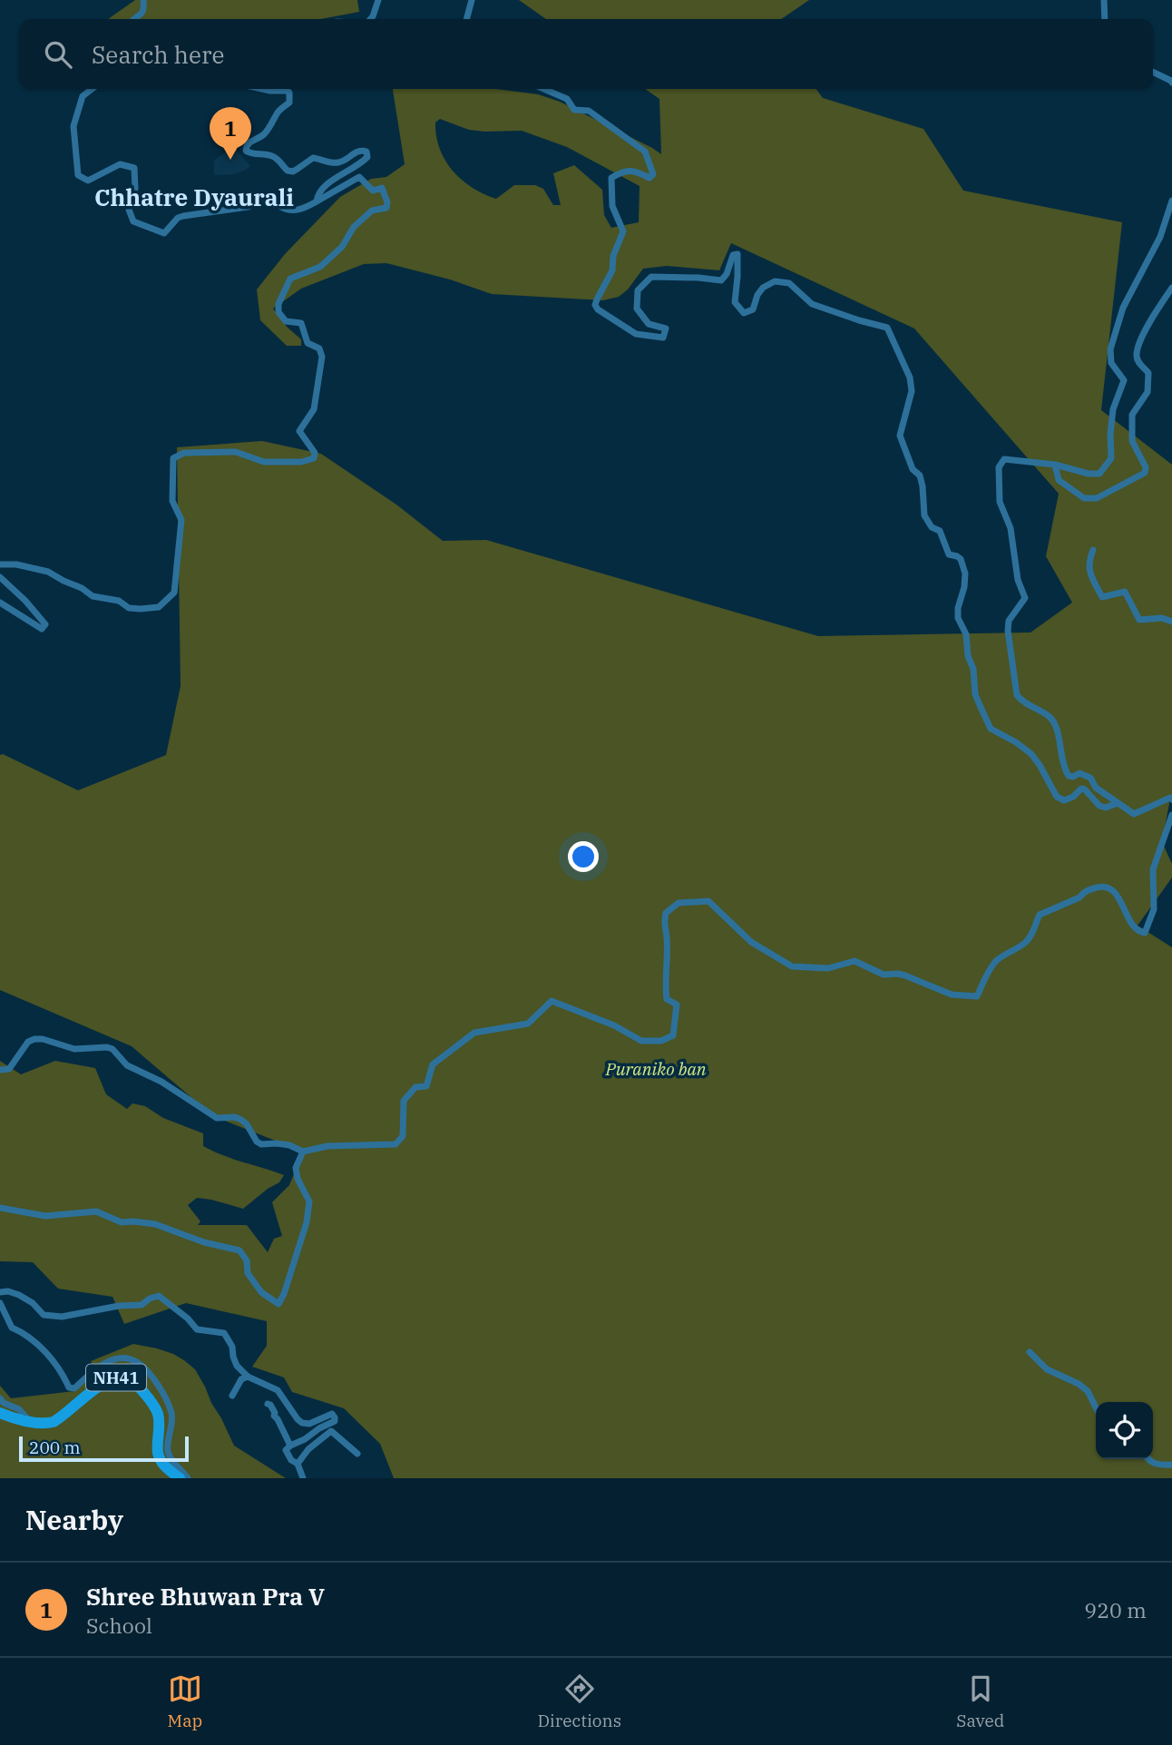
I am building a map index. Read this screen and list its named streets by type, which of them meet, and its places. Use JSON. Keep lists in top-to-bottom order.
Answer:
{
  "streets": {
    "highway": ["NH41"]
  },
  "districts": ["Chhatre Dyaurali"],
  "parks": ["Puraniko ban"],
  "scale_bar": "200 m",
  "page": {
    "search": "Search here",
    "pins": "1",
    "scale": "200 m",
    "heading": "Nearby",
    "list": [
      {
        "mark": "1",
        "name": "Shree Bhuwan Pra V",
        "note": "School",
        "value": "920 m"
      }
    ],
    "nav": ["Map", "Directions", "Saved"]
  }
}
